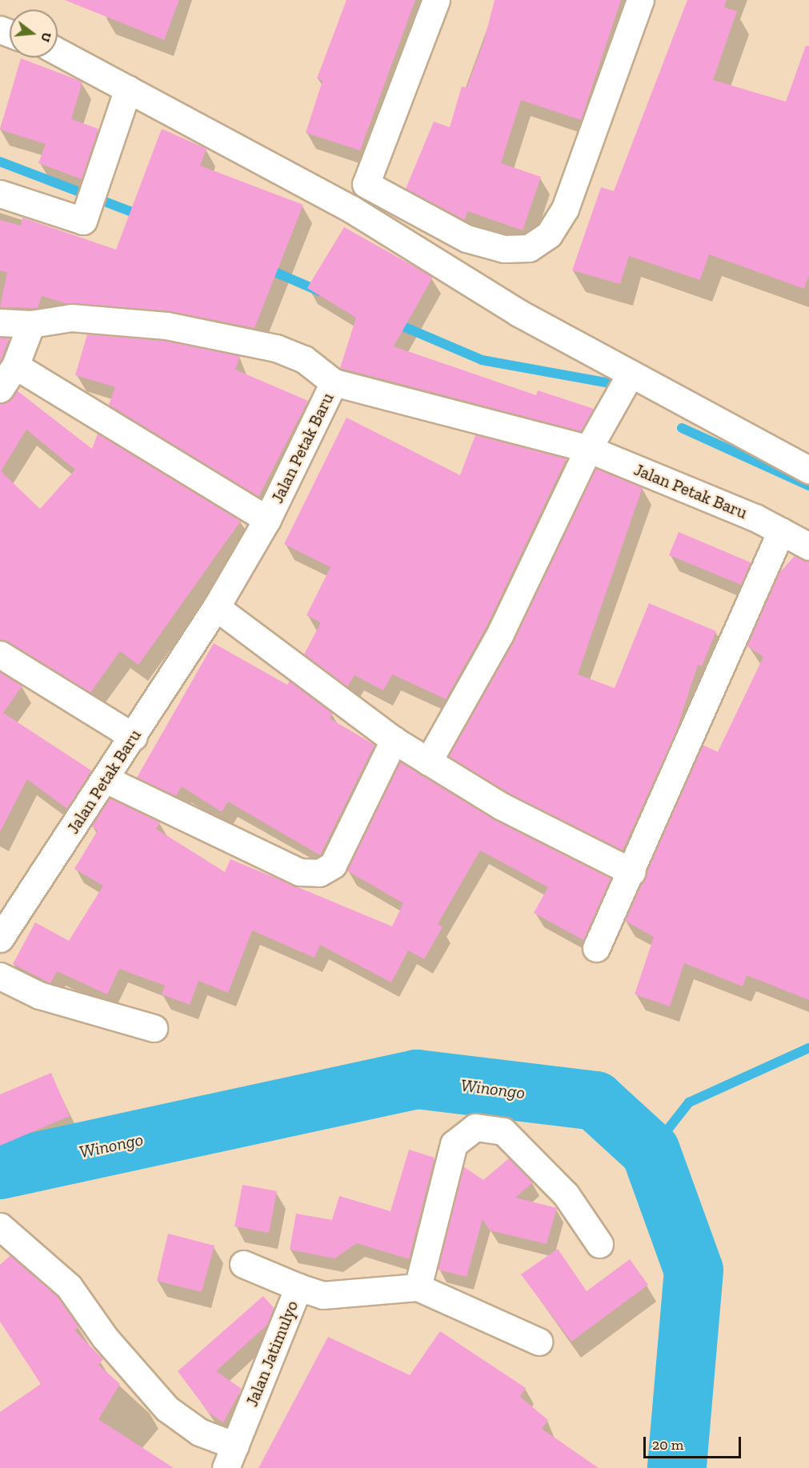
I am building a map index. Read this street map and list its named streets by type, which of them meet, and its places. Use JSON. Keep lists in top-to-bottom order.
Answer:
{
  "streets": {
    "street": ["Jalan Petak Baru", "Jalan Jatimulyo"]
  },
  "water": ["Winongo"],
  "scale_bar": "20 m",
  "north": "right"
}
